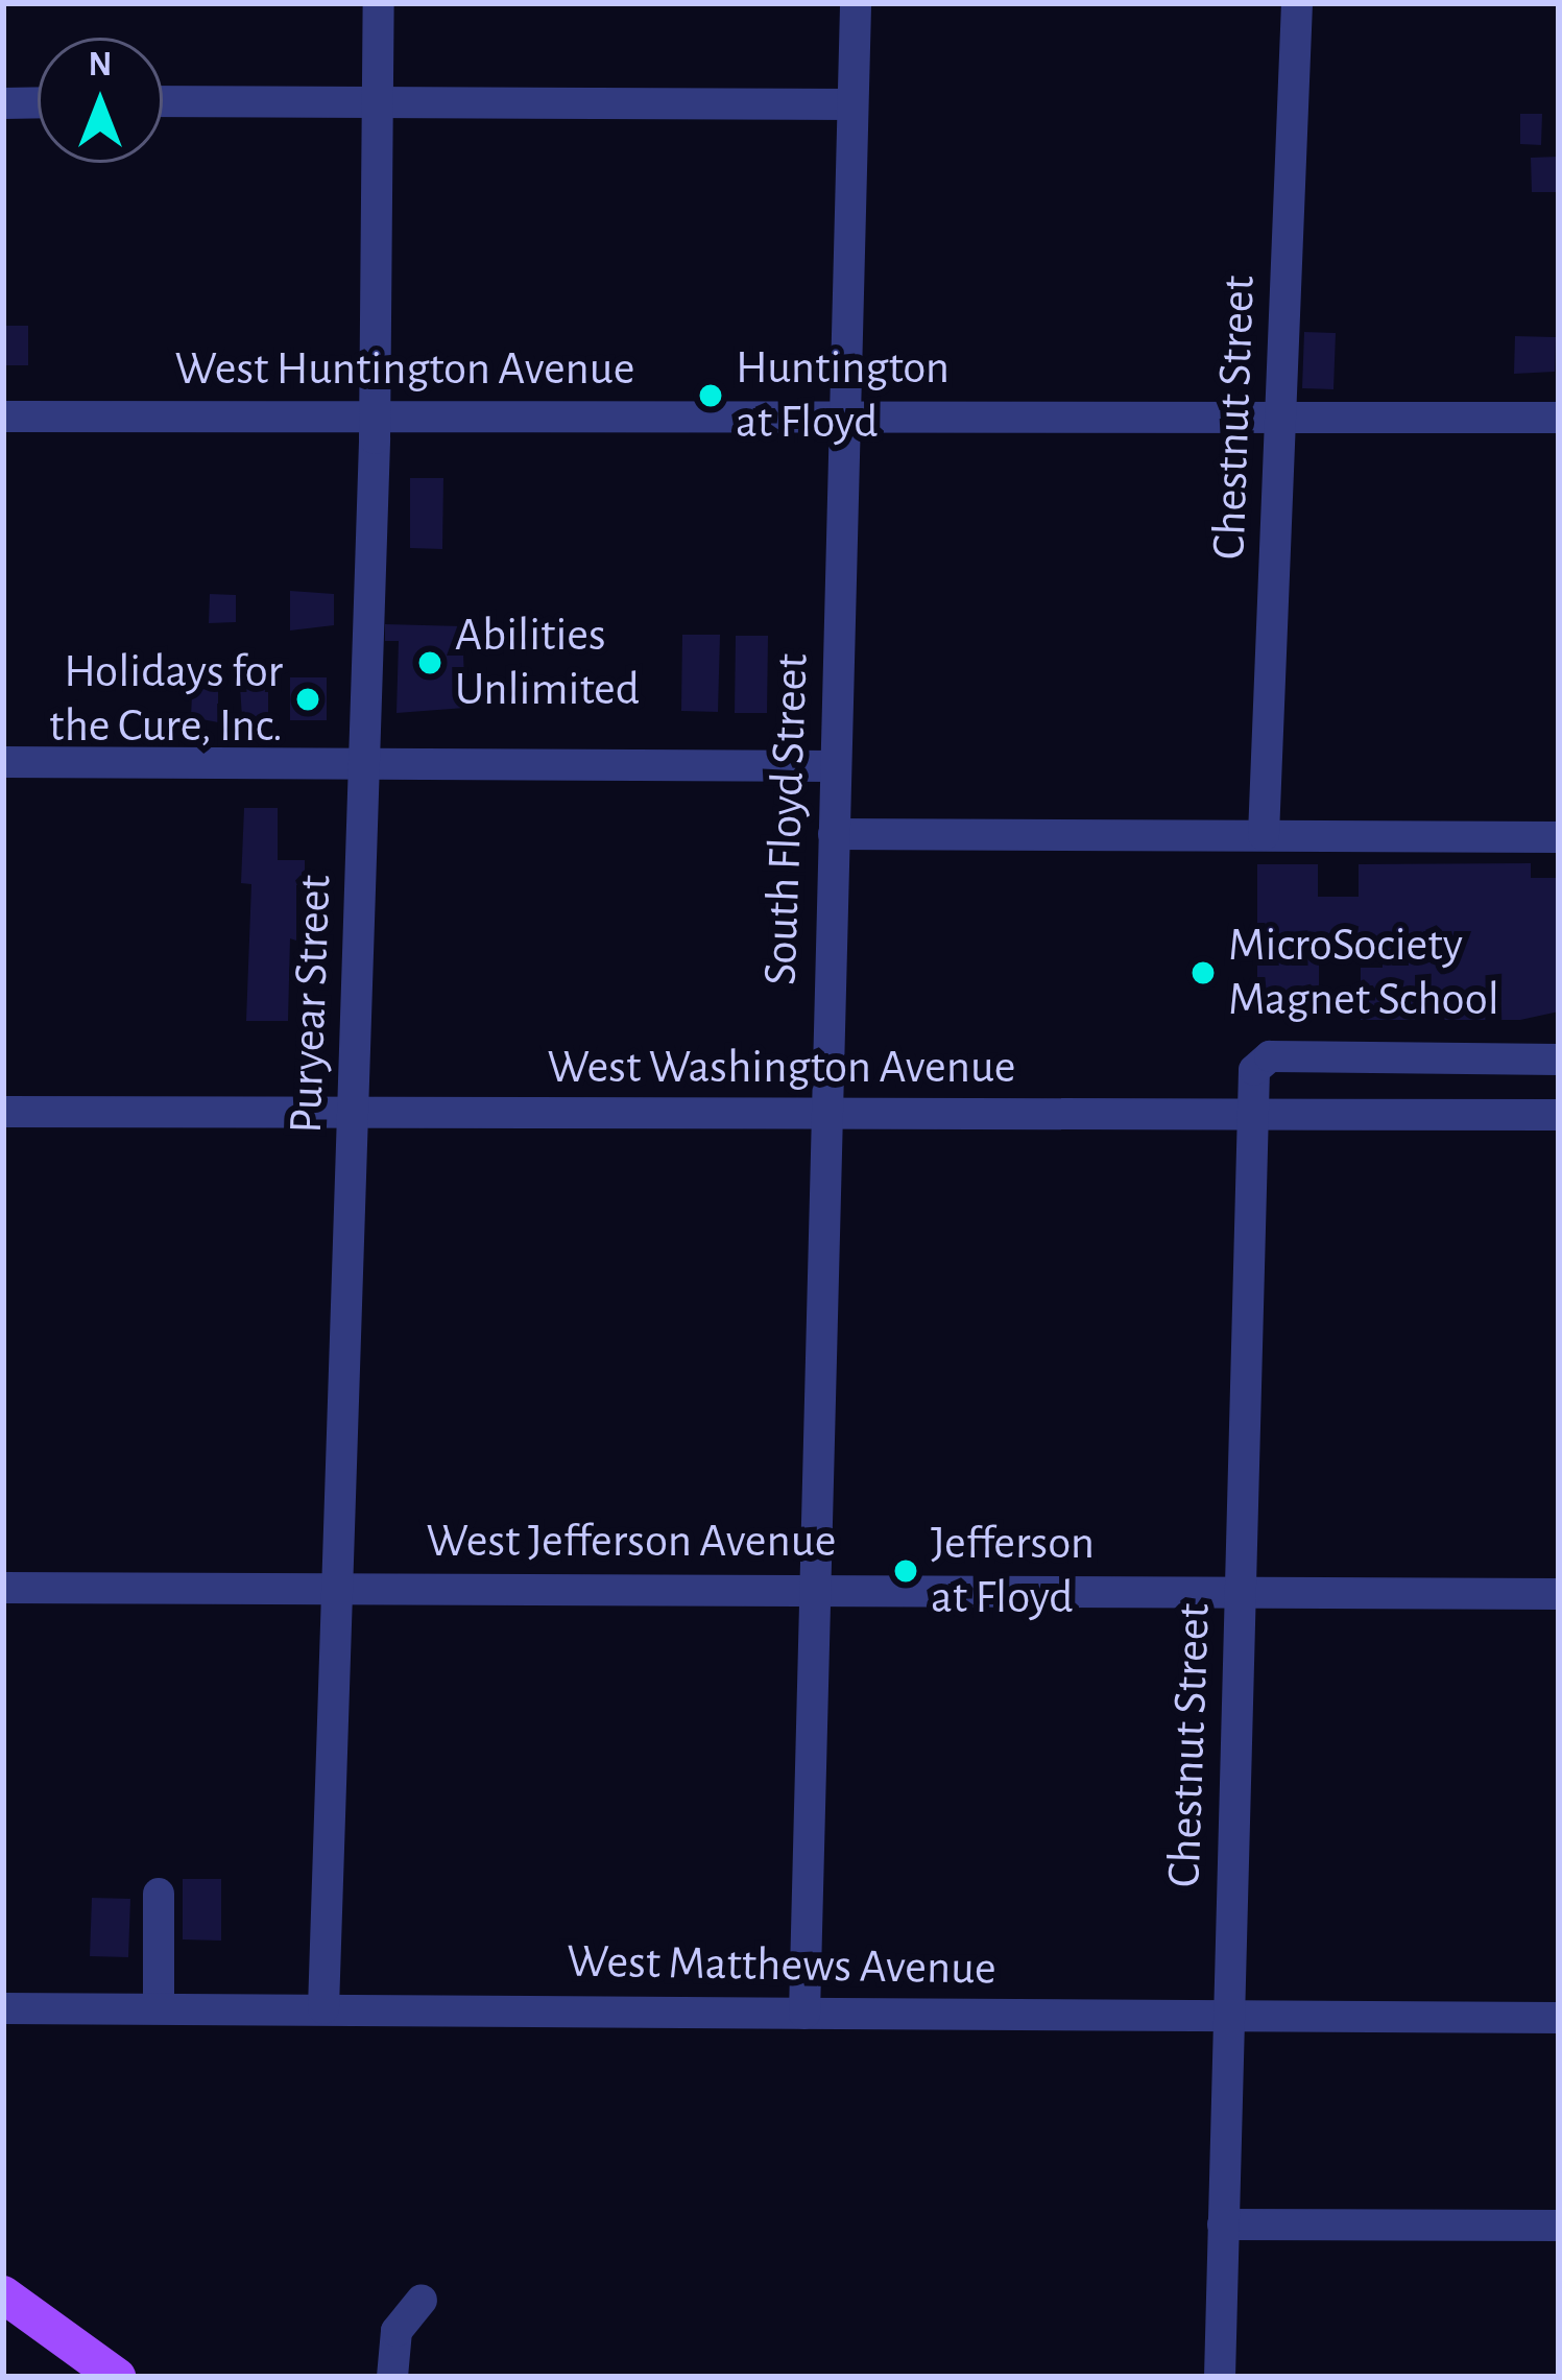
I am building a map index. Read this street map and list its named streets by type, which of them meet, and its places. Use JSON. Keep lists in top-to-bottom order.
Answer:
{
  "streets": {
    "street": [
      "West Huntington Avenue",
      "Chestnut Street",
      "South Floyd Street",
      "Puryear Street",
      "West Washington Avenue",
      "West Jefferson Avenue",
      "West Matthews Avenue"
    ]
  },
  "crossings": [
    ["West Huntington Avenue", "Chestnut Street"],
    ["West Huntington Avenue", "South Floyd Street"],
    ["West Huntington Avenue", "Puryear Street"],
    ["Chestnut Street", "West Washington Avenue"],
    ["Chestnut Street", "West Jefferson Avenue"],
    ["Chestnut Street", "West Matthews Avenue"],
    ["South Floyd Street", "West Washington Avenue"],
    ["South Floyd Street", "West Jefferson Avenue"],
    ["South Floyd Street", "West Matthews Avenue"],
    ["Puryear Street", "West Washington Avenue"],
    ["Puryear Street", "West Jefferson Avenue"],
    ["Puryear Street", "West Matthews Avenue"]
  ],
  "places": [
    "Huntington at Floyd",
    "Abilities Unlimited",
    "Holidays for the Cure, Inc.",
    "MicroSociety Magnet School",
    "Jefferson at Floyd"
  ],
  "north": "top"
}
